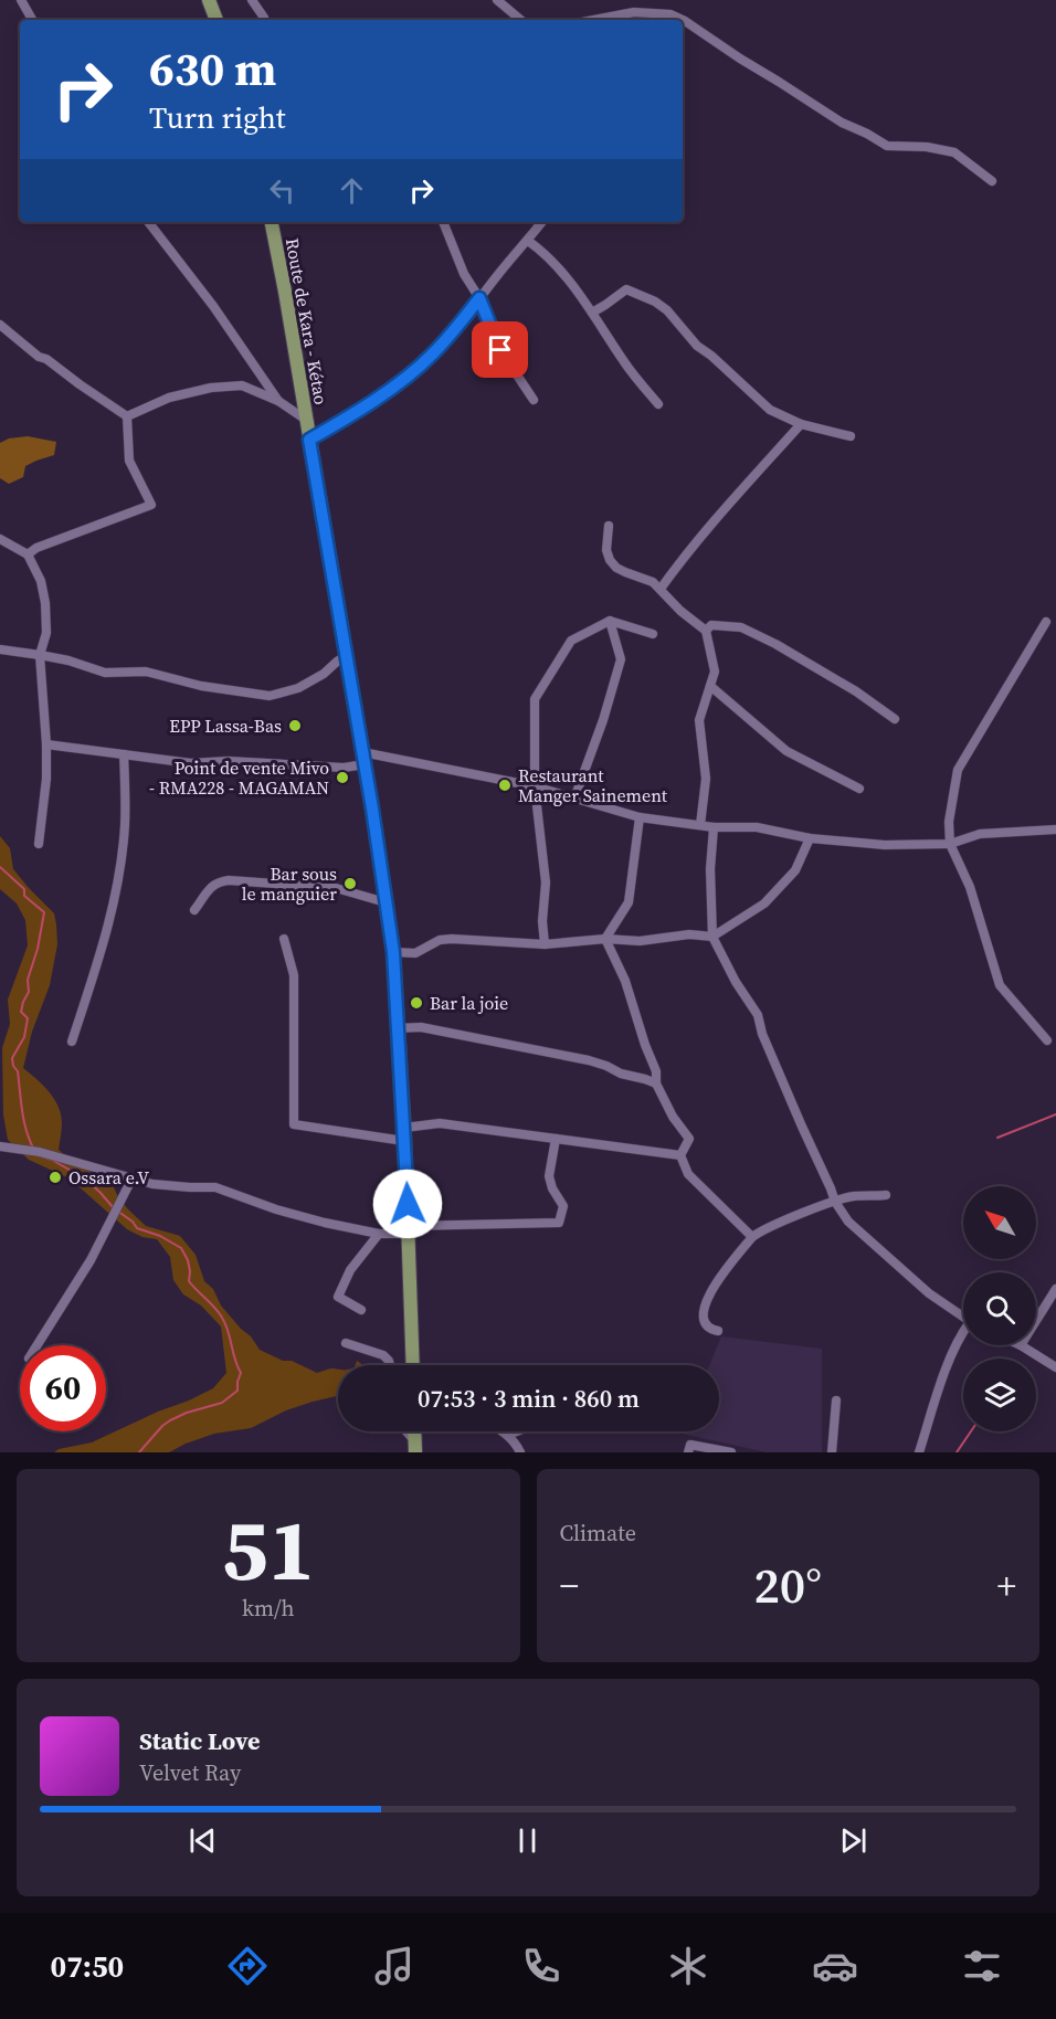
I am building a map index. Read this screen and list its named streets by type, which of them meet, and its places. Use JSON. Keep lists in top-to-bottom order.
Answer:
{
  "streets": {
    "main road": ["Route de Kara - Kétao"]
  },
  "places": [
    "EPP Lassa-Bas",
    "Point de vente Mivo - RMA228 - MAGAMAN",
    "Restaurant Manger Sainement",
    "Bar sous le manguier",
    "Bar la joie",
    "Ossara e.V"
  ],
  "north": "top left",
  "page": {
    "turn": ["630 m", "Turn right"],
    "limit": "60",
    "trip": "07:53 · 3 min · 860 m",
    "tile": [
      ["51", "km/h"],
      "Climate"
    ],
    "heat": ["−", "20°", "+"],
    "song": ["Static Love", "Velvet Ray"],
    "tabs": "07:50"
  }
}
